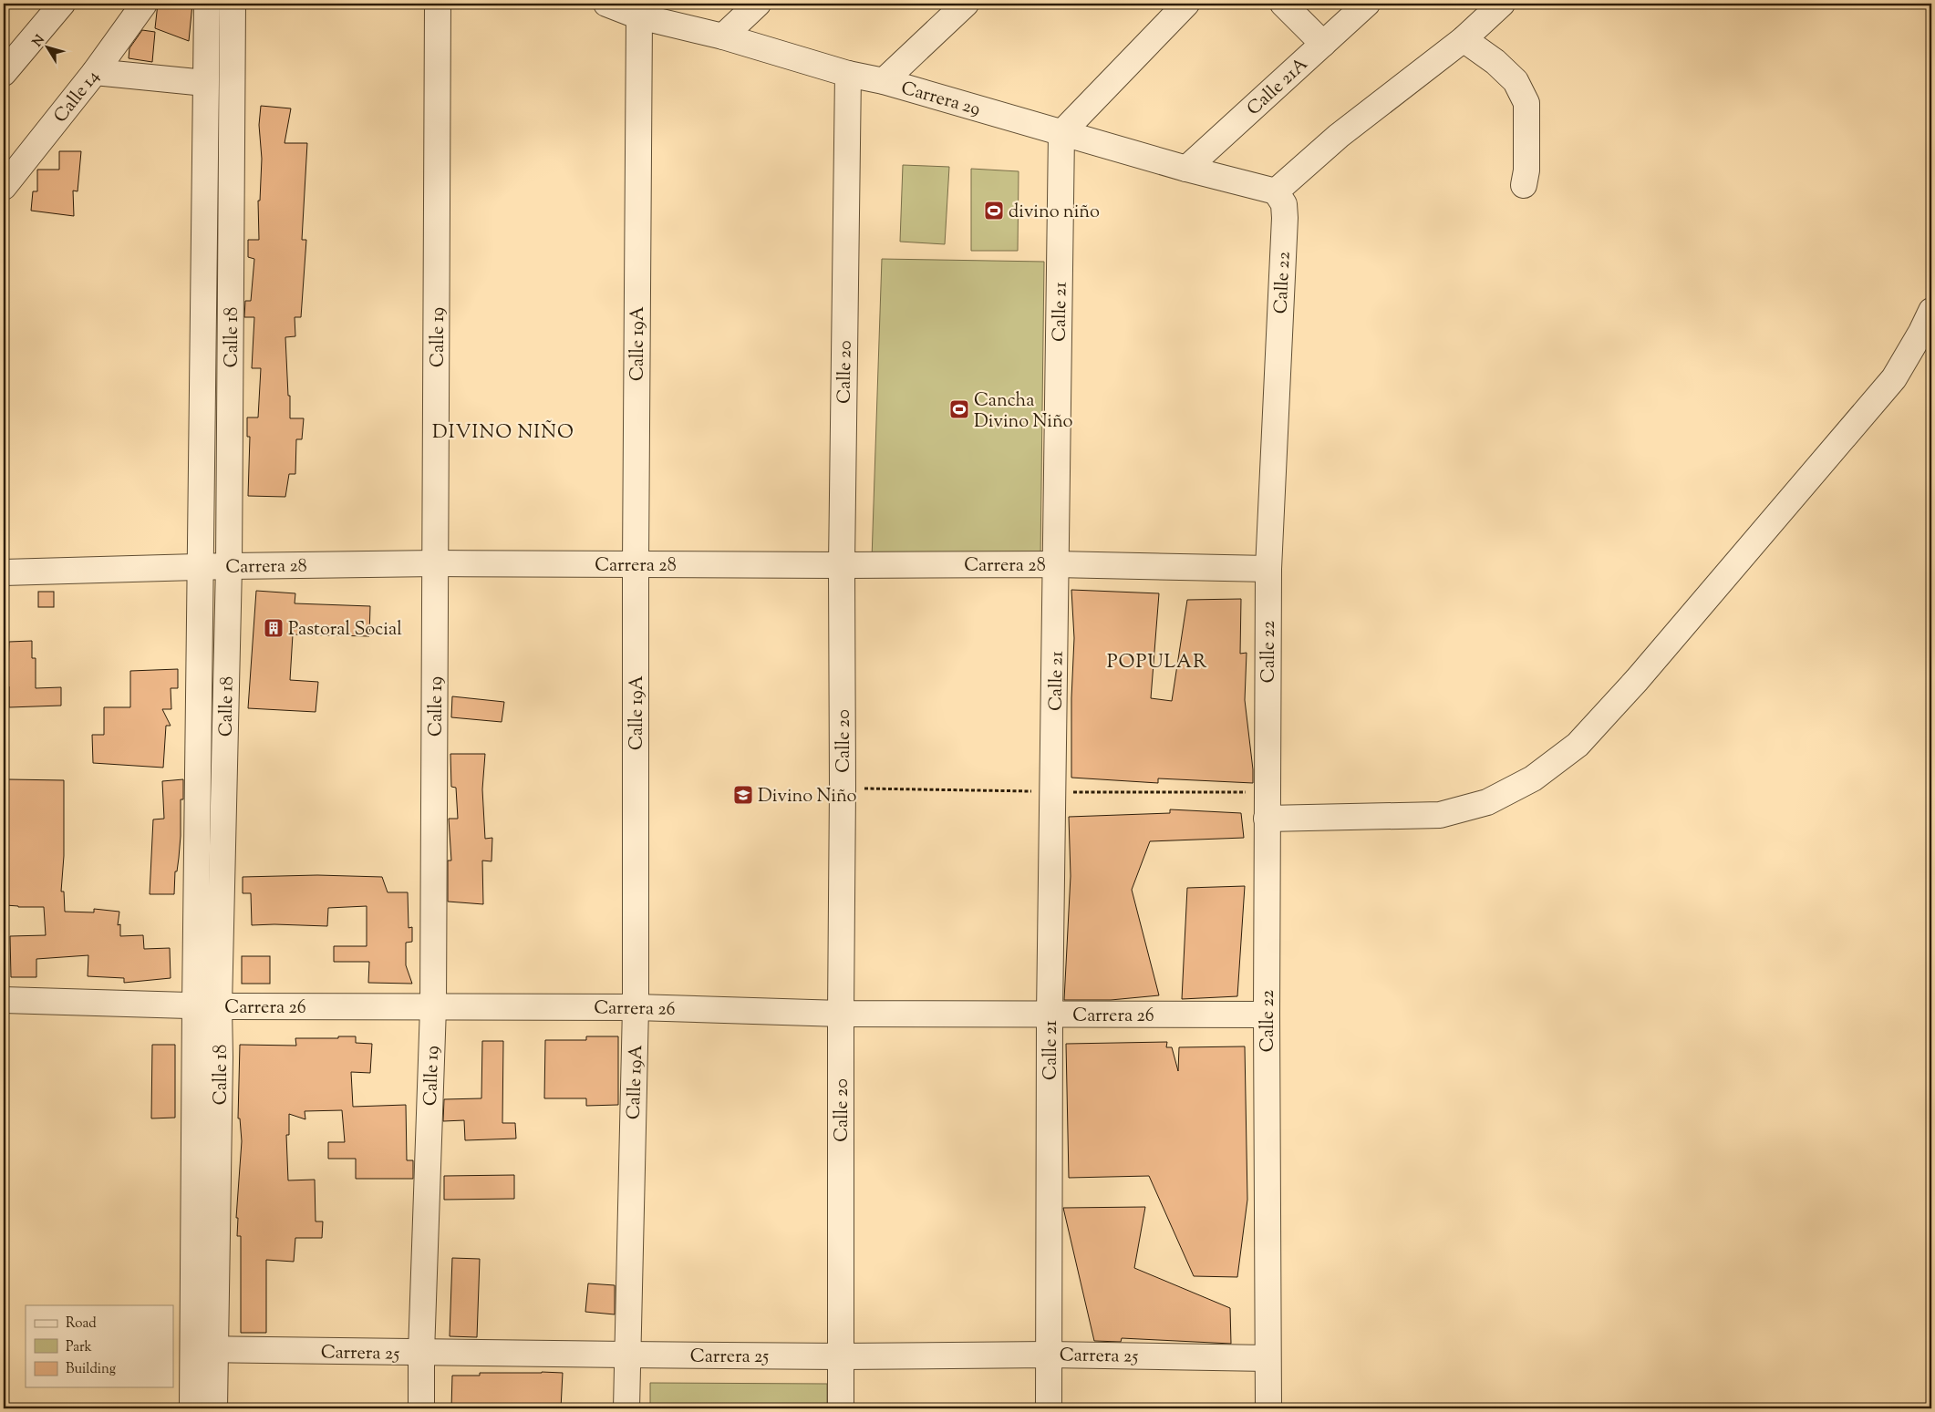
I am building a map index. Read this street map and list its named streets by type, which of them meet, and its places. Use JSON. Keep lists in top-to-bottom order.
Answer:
{
  "streets": {
    "street": [
      "Calle 21A",
      "Calle 14",
      "Carrera 29",
      "Calle 22",
      "Calle 21",
      "Calle 18",
      "Calle 19",
      "Calle 19A",
      "Calle 20",
      "Carrera 28",
      "Carrera 26",
      "Carrera 25"
    ]
  },
  "crossings": [
    ["Calle 21A", "Carrera 29"],
    ["Carrera 29", "Calle 22"],
    ["Carrera 29", "Calle 21"],
    ["Carrera 29", "Calle 19A"],
    ["Carrera 29", "Calle 20"],
    ["Calle 22", "Carrera 28"],
    ["Calle 22", "Carrera 26"],
    ["Calle 22", "Carrera 25"],
    ["Calle 21", "Carrera 28"],
    ["Calle 21", "Carrera 26"],
    ["Calle 21", "Carrera 25"],
    ["Calle 18", "Carrera 28"],
    ["Calle 18", "Carrera 26"],
    ["Calle 18", "Carrera 25"],
    ["Calle 19", "Carrera 28"],
    ["Calle 19", "Carrera 26"],
    ["Calle 19", "Carrera 25"],
    ["Calle 19A", "Carrera 28"],
    ["Calle 19A", "Carrera 26"],
    ["Calle 19A", "Carrera 25"],
    ["Calle 20", "Carrera 28"],
    ["Calle 20", "Carrera 26"],
    ["Calle 20", "Carrera 25"]
  ],
  "districts": ["DIVINO NIÑO", "POPULAR"],
  "places": {
    "sports": ["divino niño", "Cancha Divino Niño"],
    "building": ["Pastoral Social"],
    "school or university": ["Divino Niño"]
  },
  "legend": ["Road", "Park", "Building"],
  "north": "top left"
}
